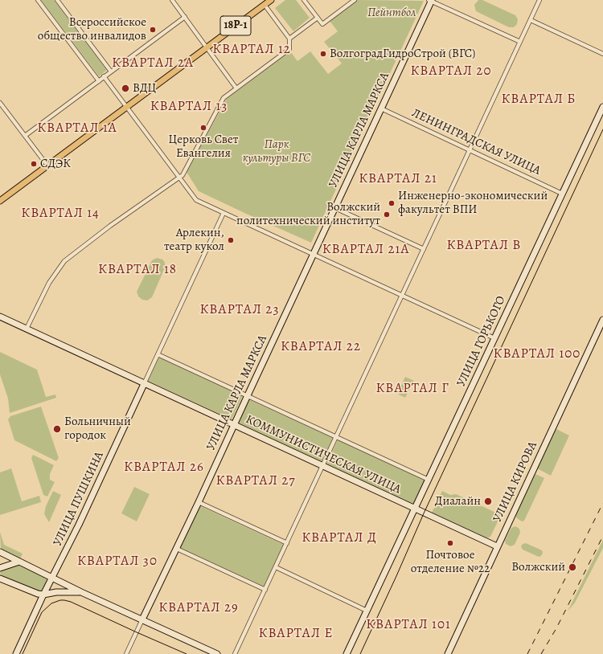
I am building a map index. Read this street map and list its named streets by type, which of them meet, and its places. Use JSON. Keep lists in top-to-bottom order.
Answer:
{
  "streets": {
    "main road": ["18Р-1"],
    "street": [
      "УЛИЦА КАРЛА МАРКСА",
      "ЛЕНИНГРАДСКАЯ УЛИЦА",
      "УЛИЦА ГОРЬКОГО",
      "КОММУНИСТИЧЕСКАЯ УЛИЦА",
      "УЛИЦА КИРОВА",
      "УЛИЦА ПУШКИНА"
    ]
  },
  "crossings": [
    ["УЛИЦА КАРЛА МАРКСА", "ЛЕНИНГРАДСКАЯ УЛИЦА"],
    ["УЛИЦА КАРЛА МАРКСА", "КОММУНИСТИЧЕСКАЯ УЛИЦА"],
    ["ЛЕНИНГРАДСКАЯ УЛИЦА", "УЛИЦА ГОРЬКОГО"],
    ["УЛИЦА ГОРЬКОГО", "КОММУНИСТИЧЕСКАЯ УЛИЦА"],
    ["КОММУНИСТИЧЕСКАЯ УЛИЦА", "УЛИЦА КИРОВА"],
    ["КОММУНИСТИЧЕСКАЯ УЛИЦА", "УЛИЦА ПУШКИНА"]
  ],
  "districts": [
    "КВАРТАЛ 12",
    "КВАРТАЛ 2А",
    "КВАРТАЛ 20",
    "КВАРТАЛ Б",
    "КВАРТАЛ 13",
    "КВАРТАЛ 1А",
    "КВАРТАЛ 21",
    "КВАРТАЛ 14",
    "КВАРТАЛ В",
    "КВАРТАЛ 21А",
    "КВАРТАЛ 18",
    "КВАРТАЛ 23",
    "КВАРТАЛ 22",
    "КВАРТАЛ 100",
    "КВАРТАЛ Г",
    "КВАРТАЛ 26",
    "КВАРТАЛ 27",
    "КВАРТАЛ Д",
    "КВАРТАЛ 30",
    "КВАРТАЛ 29",
    "КВАРТАЛ 101",
    "КВАРТАЛ Е"
  ],
  "parks": ["Пейнтбол", "Парк культуры ВГС"],
  "places": [
    "Всероссийское общество инвалидов",
    "ВолгоградГидроСтрой (ВГС)",
    "ВДЦ",
    "Церковь Свет Евангелия",
    "СДЭК",
    "Инженерно-экономический факультет ВПИ",
    "Волжский политехнический институт",
    "Арлекин, театр кукол",
    "Больничный городок",
    "Диалайн",
    "Почтовое отделение №22",
    "Волжский"
  ]
}
